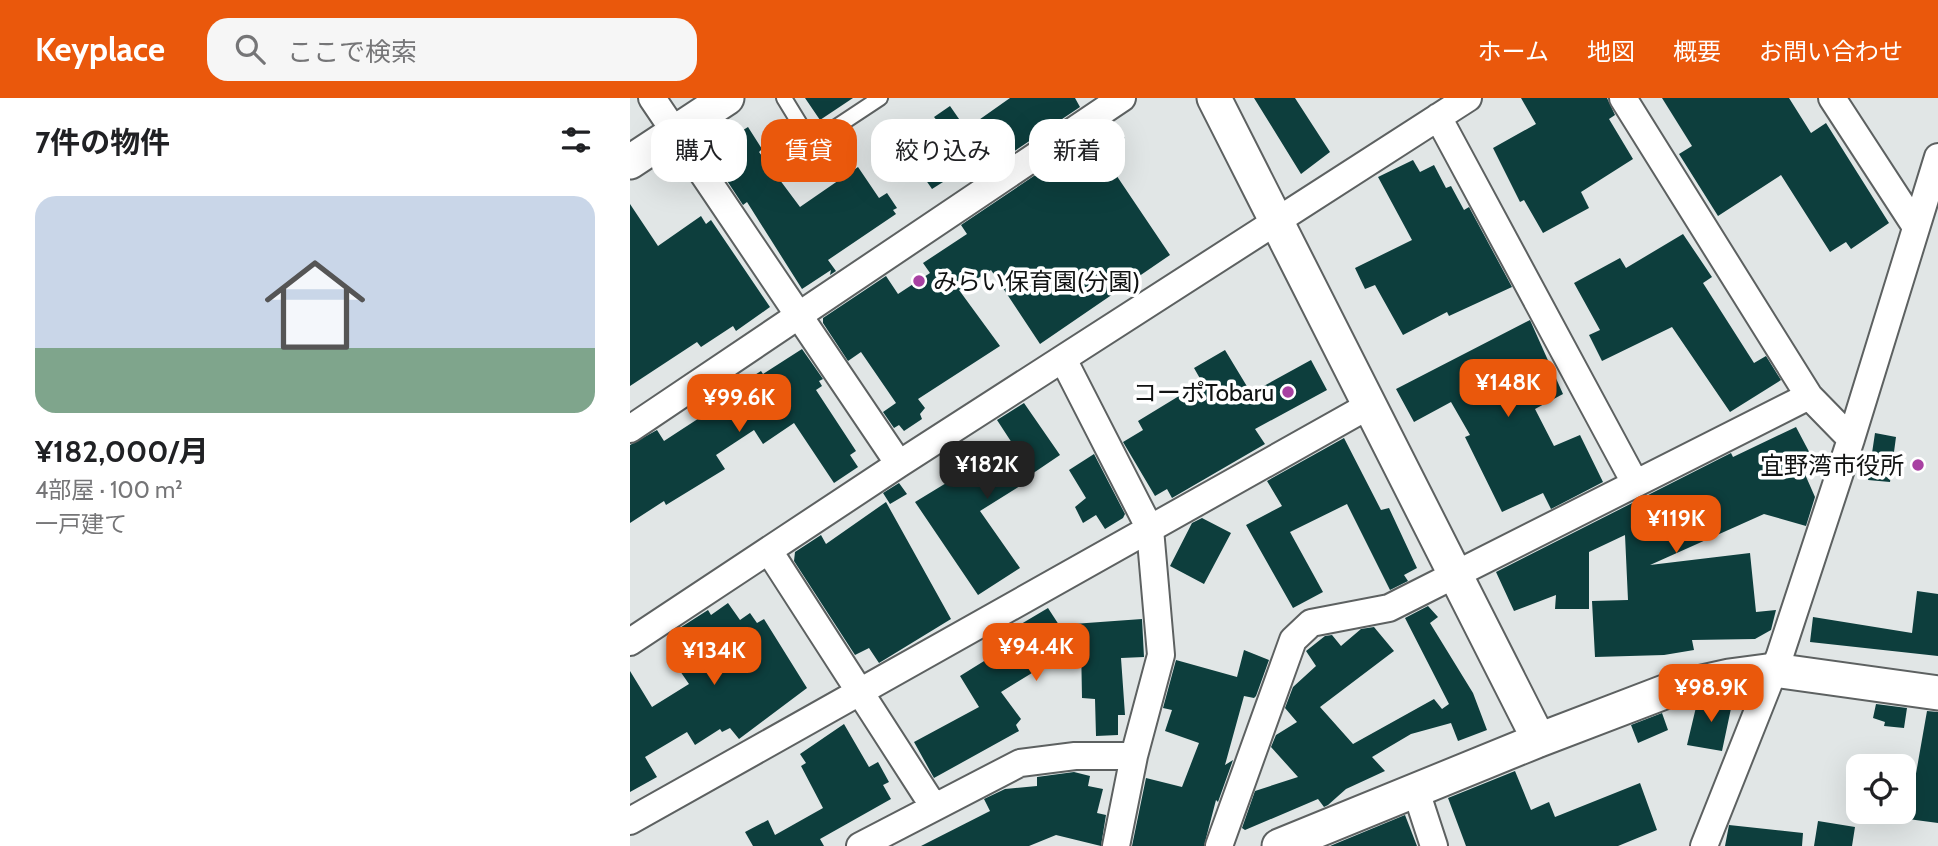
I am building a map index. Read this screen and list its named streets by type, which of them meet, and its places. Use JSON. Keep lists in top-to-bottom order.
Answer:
{
  "places": ["みらい保育園(分園)", "コーポTobaru", "宜野湾市役所"],
  "page": {
    "header": "Keyplace",
    "search": "ここで検索",
    "nav": [
      "ホーム",
      "地図",
      "概要",
      "お問い合わせ"
    ],
    "heading": "7件の物件",
    "chip": [
      "購入",
      "賃貸",
      "絞り込み",
      "新着"
    ],
    "list": [
      {
        "name": "¥182,000/月",
        "note": "4部屋 · 100 m² · 一戸建て"
      }
    ],
    "price": [
      "¥148K",
      "¥99.6K",
      "¥182K",
      "¥119K",
      "¥94.4K",
      "¥134K",
      "¥98.9K"
    ]
  }
}
